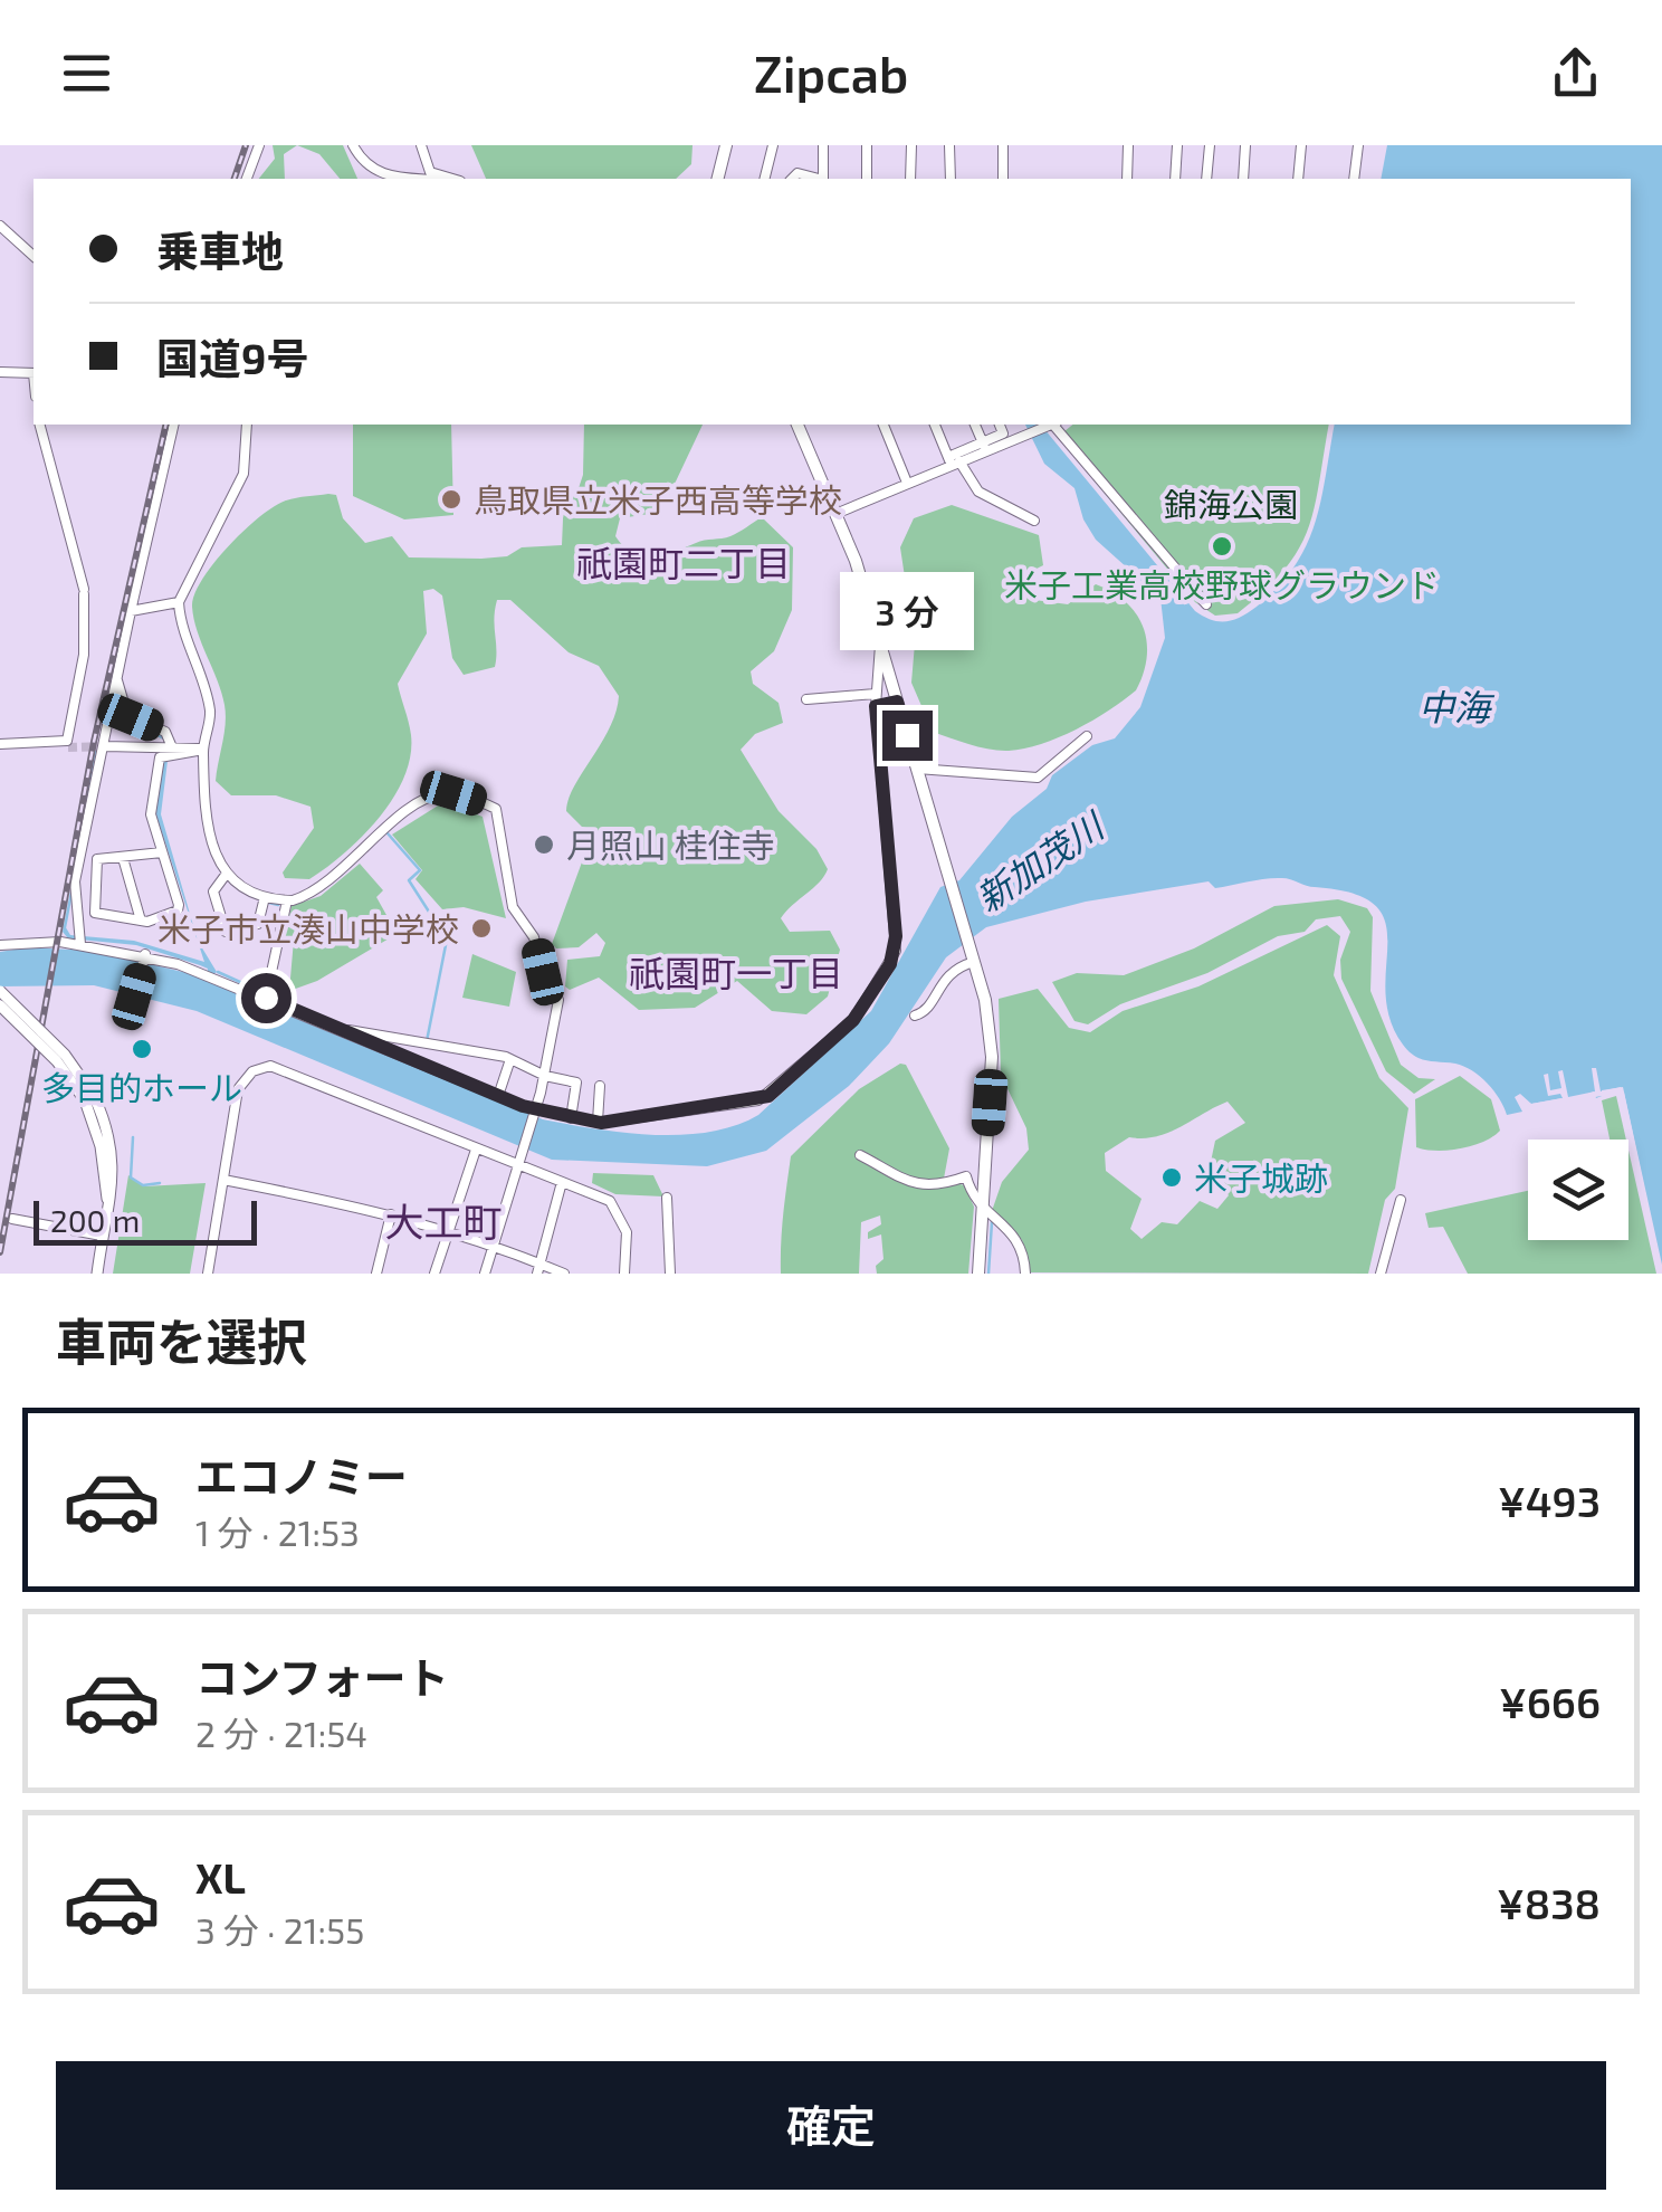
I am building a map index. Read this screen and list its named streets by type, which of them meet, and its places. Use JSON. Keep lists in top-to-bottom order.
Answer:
{
  "districts": ["祇園町二丁目", "祇園町一丁目", "大工町"],
  "water": ["中海", "新加茂川"],
  "parks": ["錦海公園"],
  "places": [
    "鳥取県立米子西高等学校",
    "米子工業高校野球グラウンド",
    "月照山 桂住寺",
    "米子市立湊山中学校",
    "多目的ホール",
    "米子城跡"
  ],
  "scale_bar": "200 m",
  "page": {
    "header": "Zipcab",
    "banner": ["乗車地", "国道9号"],
    "bubble": "3 分",
    "scale": "200 m",
    "heading": "車両を選択",
    "list": [
      {
        "name": "エコノミー",
        "note": "1 分 · 21:53",
        "value": "¥493"
      },
      {
        "name": "コンフォート",
        "note": "2 分 · 21:54",
        "value": "¥666"
      },
      {
        "name": "XL",
        "note": "3 分 · 21:55",
        "value": "¥838"
      }
    ],
    "buttons": "確定"
  }
}
